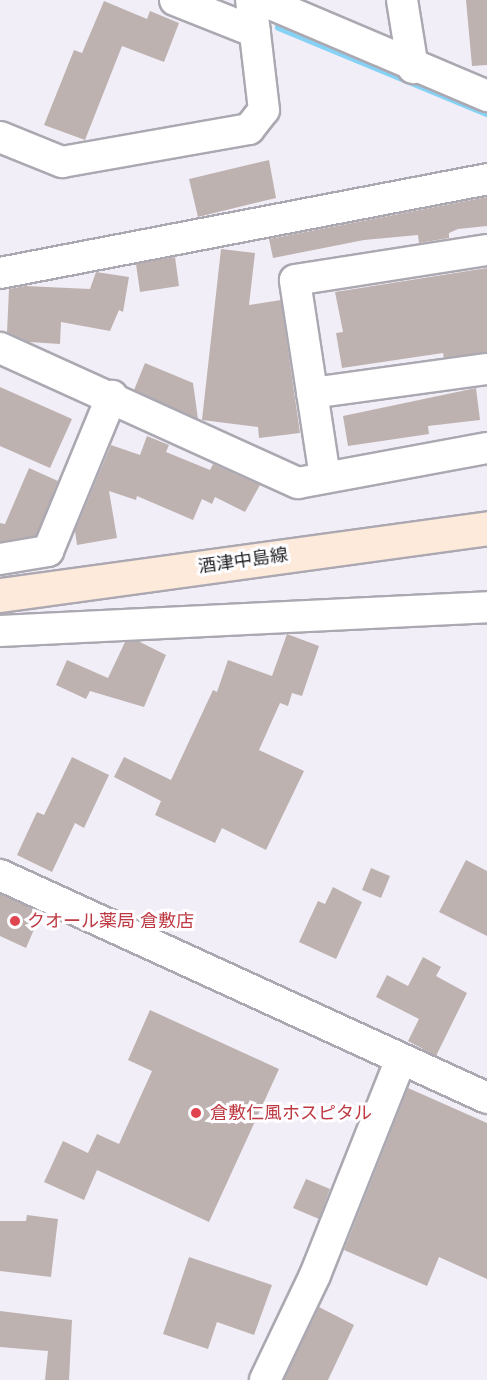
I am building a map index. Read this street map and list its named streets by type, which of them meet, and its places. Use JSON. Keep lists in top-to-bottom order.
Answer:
{
  "streets": {
    "main road": ["酒津中島線"]
  },
  "places": ["クオール薬局 倉敷店", "倉敷仁風ホスピタル"]
}
